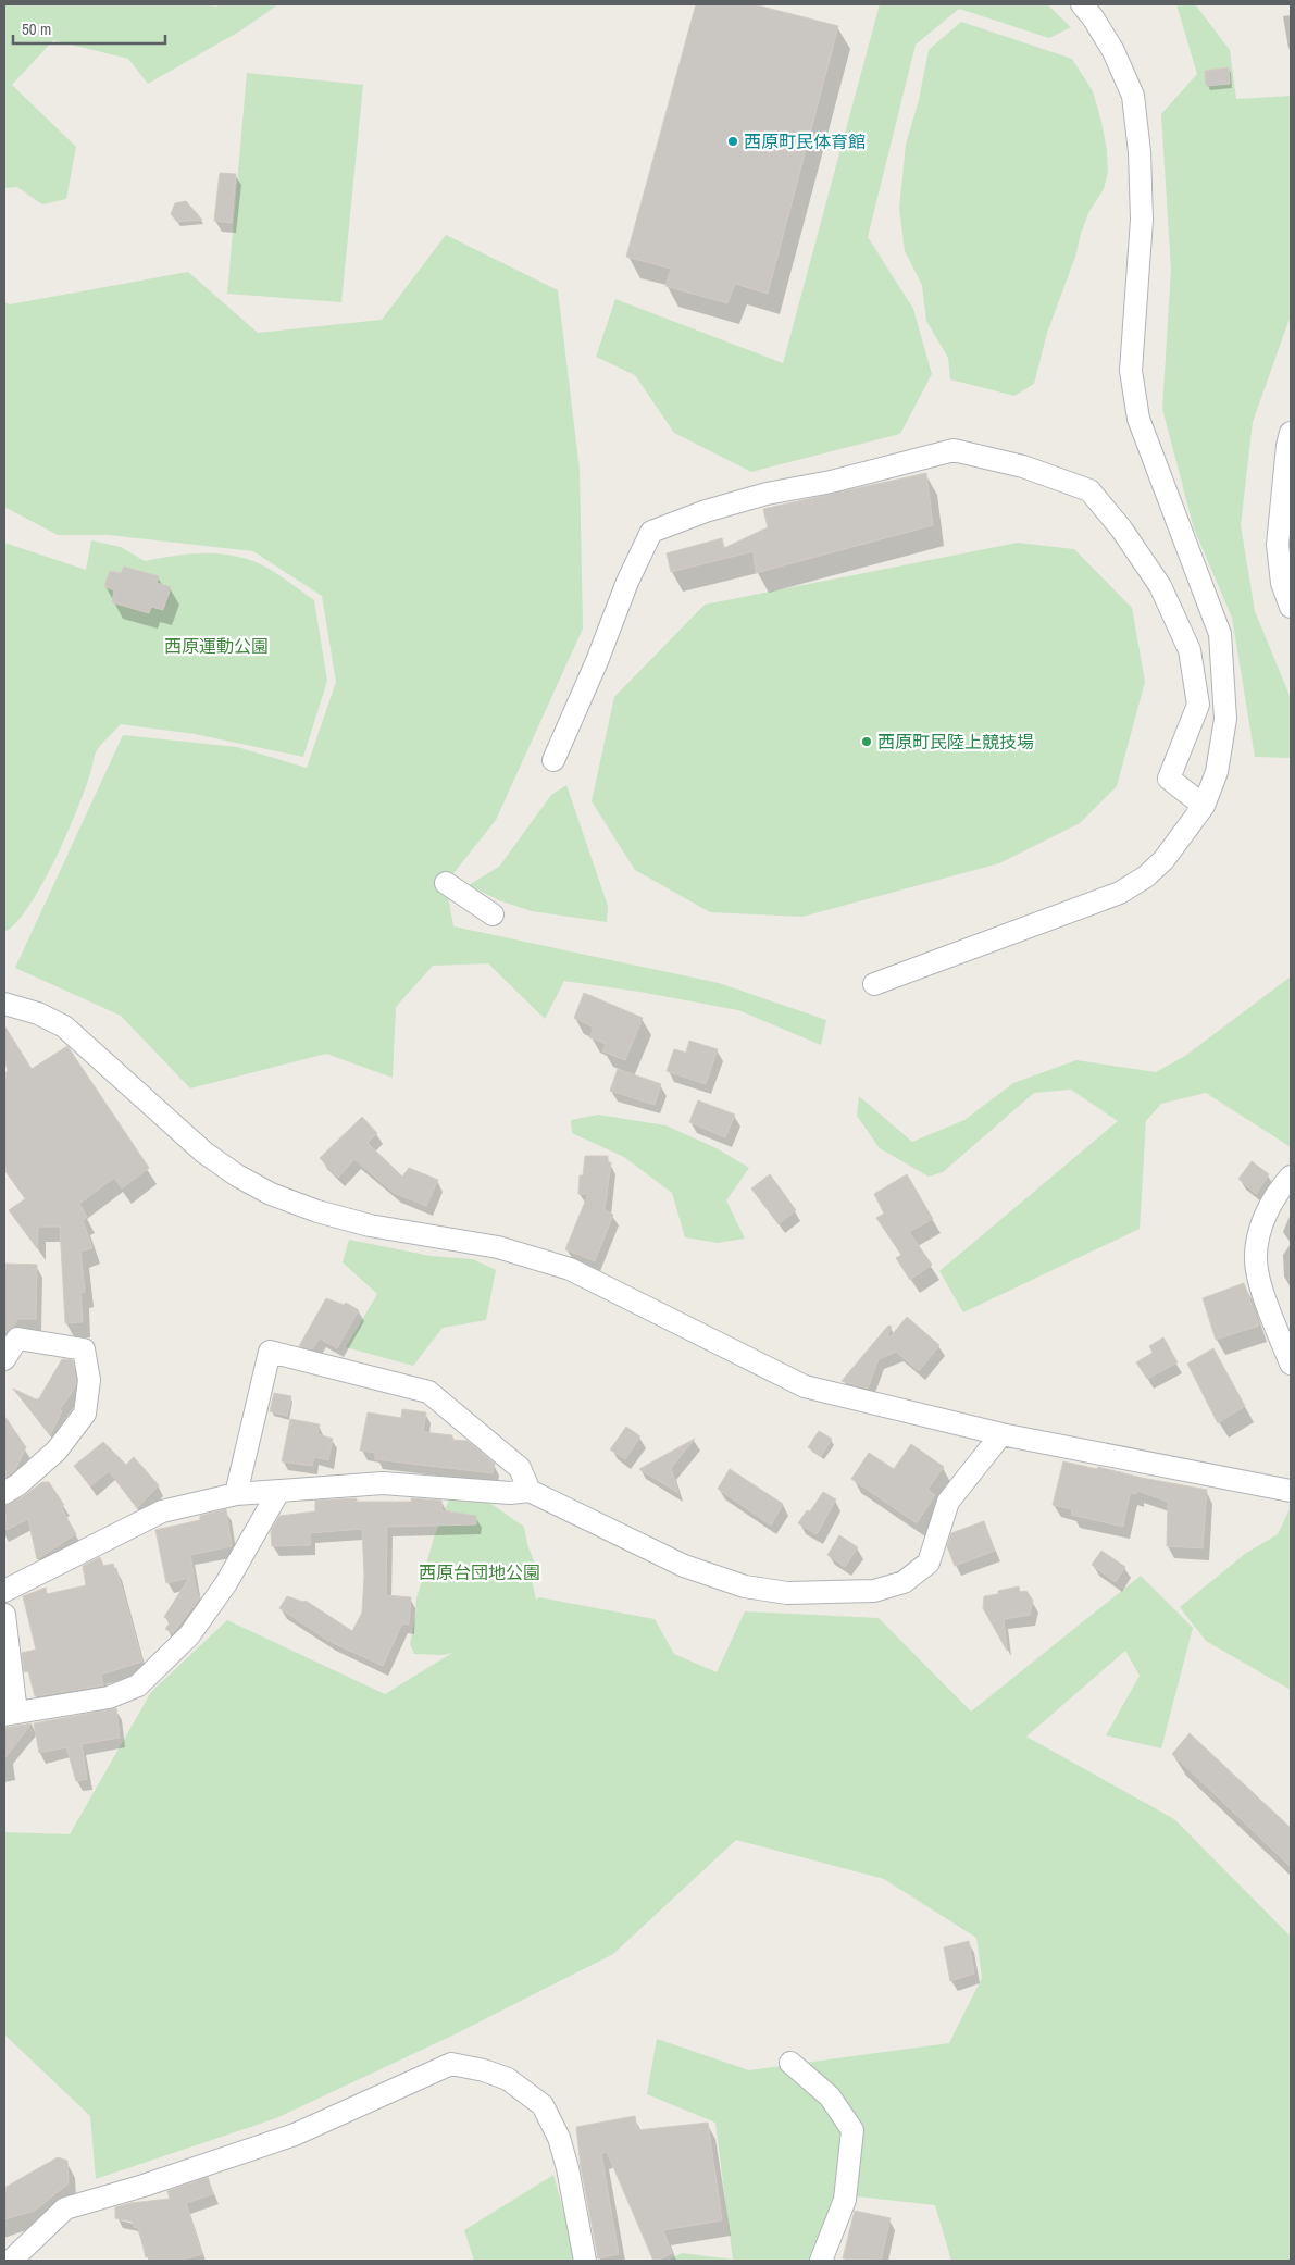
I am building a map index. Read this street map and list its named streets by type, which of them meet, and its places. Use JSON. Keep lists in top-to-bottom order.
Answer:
{
  "parks": ["西原運動公園", "西原台団地公園"],
  "places": ["西原町民体育館", "西原町民陸上競技場"],
  "scale_bar": "50 m"
}
